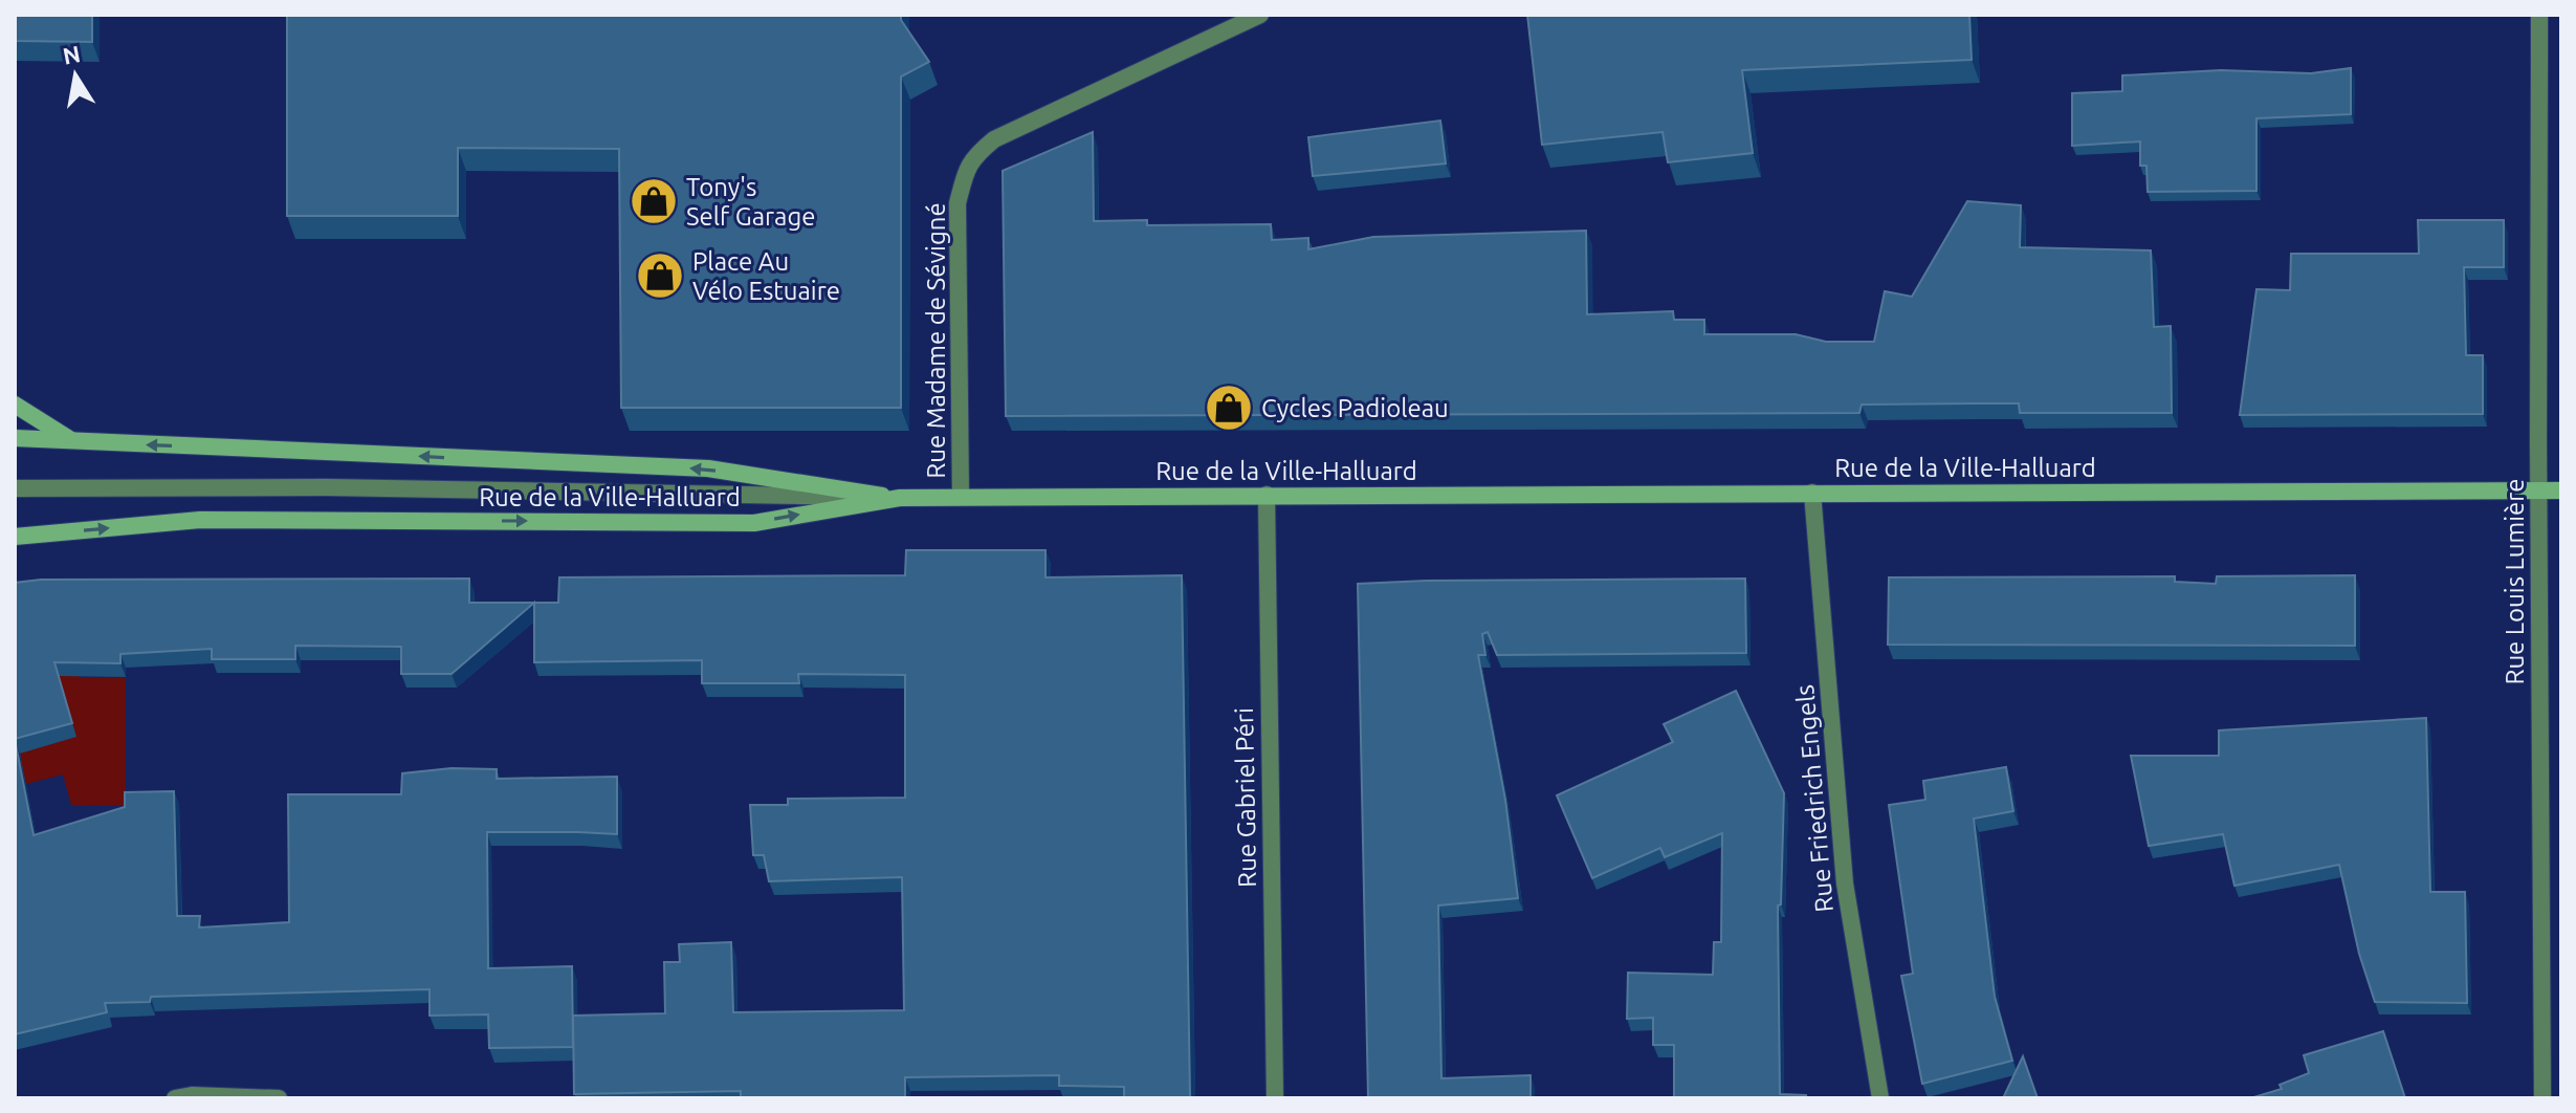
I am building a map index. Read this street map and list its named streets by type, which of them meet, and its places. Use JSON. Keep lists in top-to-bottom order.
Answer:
{
  "streets": {
    "main road": ["Rue de la Ville-Halluard"],
    "street": [
      "Rue Madame de Sévigné",
      "Rue Louis Lumière",
      "Rue Gabriel Péri",
      "Rue Friedrich Engels"
    ]
  },
  "crossings": [
    ["Rue Madame de Sévigné", "Rue de la Ville-Halluard"],
    ["Rue de la Ville-Halluard", "Rue Louis Lumière"],
    ["Rue de la Ville-Halluard", "Rue Gabriel Péri"],
    ["Rue de la Ville-Halluard", "Rue Friedrich Engels"]
  ],
  "places": {
    "shop": ["Tony's Self Garage", "Place Au Vélo Estuaire", "Cycles Padioleau"]
  },
  "north": "top"
}
